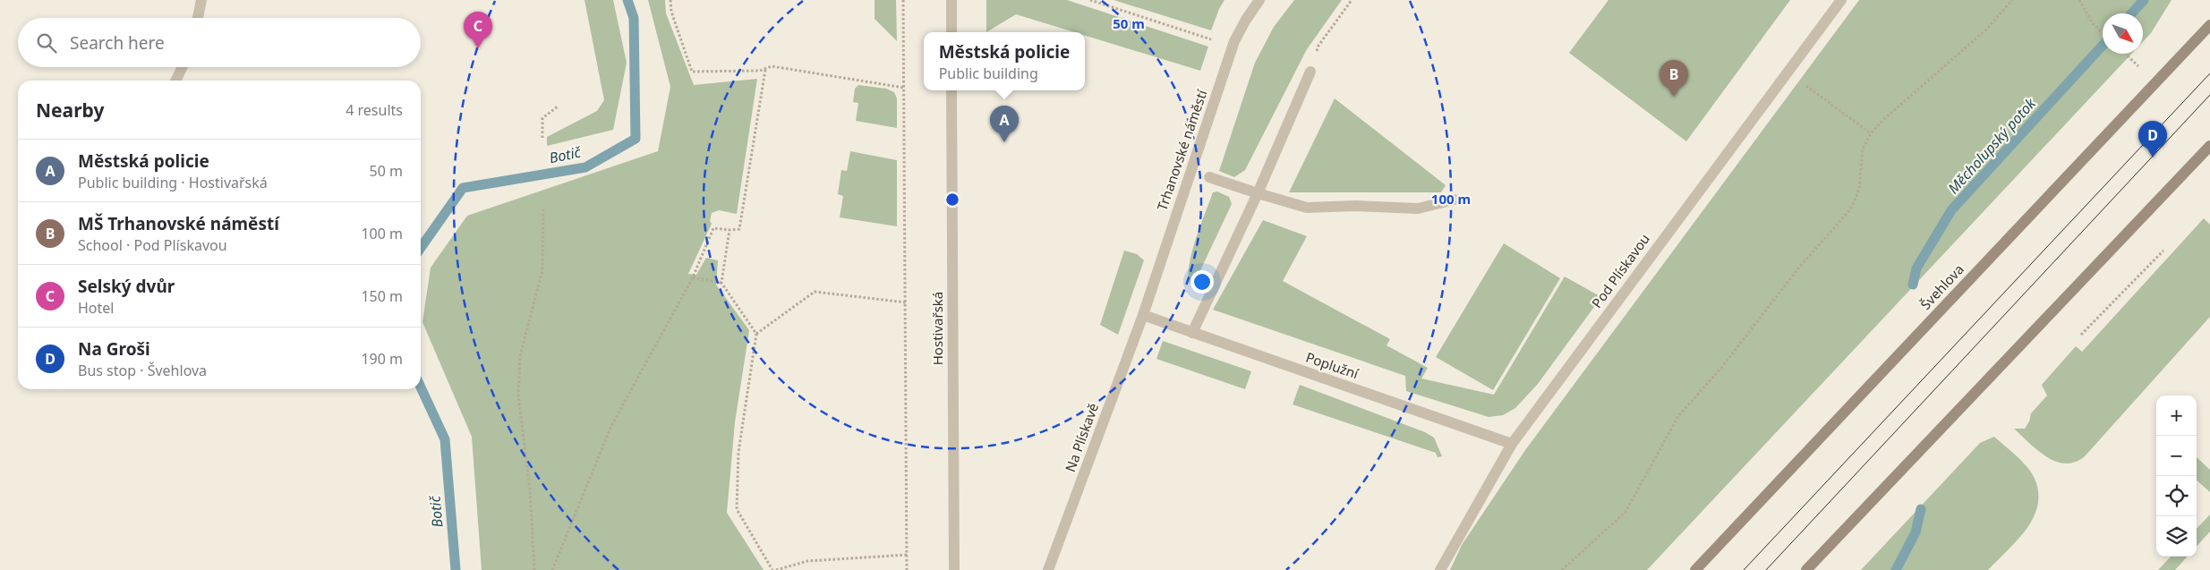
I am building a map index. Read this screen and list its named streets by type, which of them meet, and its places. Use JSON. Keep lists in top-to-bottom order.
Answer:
{
  "streets": {
    "main road": ["Švehlova"],
    "street": [
      "Trhanovské náměstí",
      "Pod Plískavou",
      "Hostivařská",
      "Poplužní",
      "Na Plískavě"
    ]
  },
  "crossings": [
    ["Trhanovské náměstí", "Poplužní"],
    ["Trhanovské náměstí", "Na Plískavě"],
    ["Pod Plískavou", "Poplužní"],
    ["Poplužní", "Na Plískavě"]
  ],
  "water": ["Měcholupský potok", "Botič"],
  "north": "bottom right",
  "page": {
    "pins": [
      "C",
      "B",
      "A",
      "D"
    ],
    "search": "Search here",
    "popup": ["Městská policie", "Public building"],
    "heading": ["Nearby", "4 results"],
    "list": [
      {
        "mark": "A",
        "name": "Městská policie",
        "note": "Public building · Hostivařská",
        "value": "50 m"
      },
      {
        "mark": "B",
        "name": "MŠ Trhanovské náměstí",
        "note": "School · Pod Plískavou",
        "value": "100 m"
      },
      {
        "mark": "C",
        "name": "Selský dvůr",
        "note": "Hotel",
        "value": "150 m"
      },
      {
        "mark": "D",
        "name": "Na Groši",
        "note": "Bus stop · Švehlova",
        "value": "190 m"
      }
    ],
    "map_buttons": ["+", "−"]
  },
  "rings": ["50 m", "100 m"]
}
